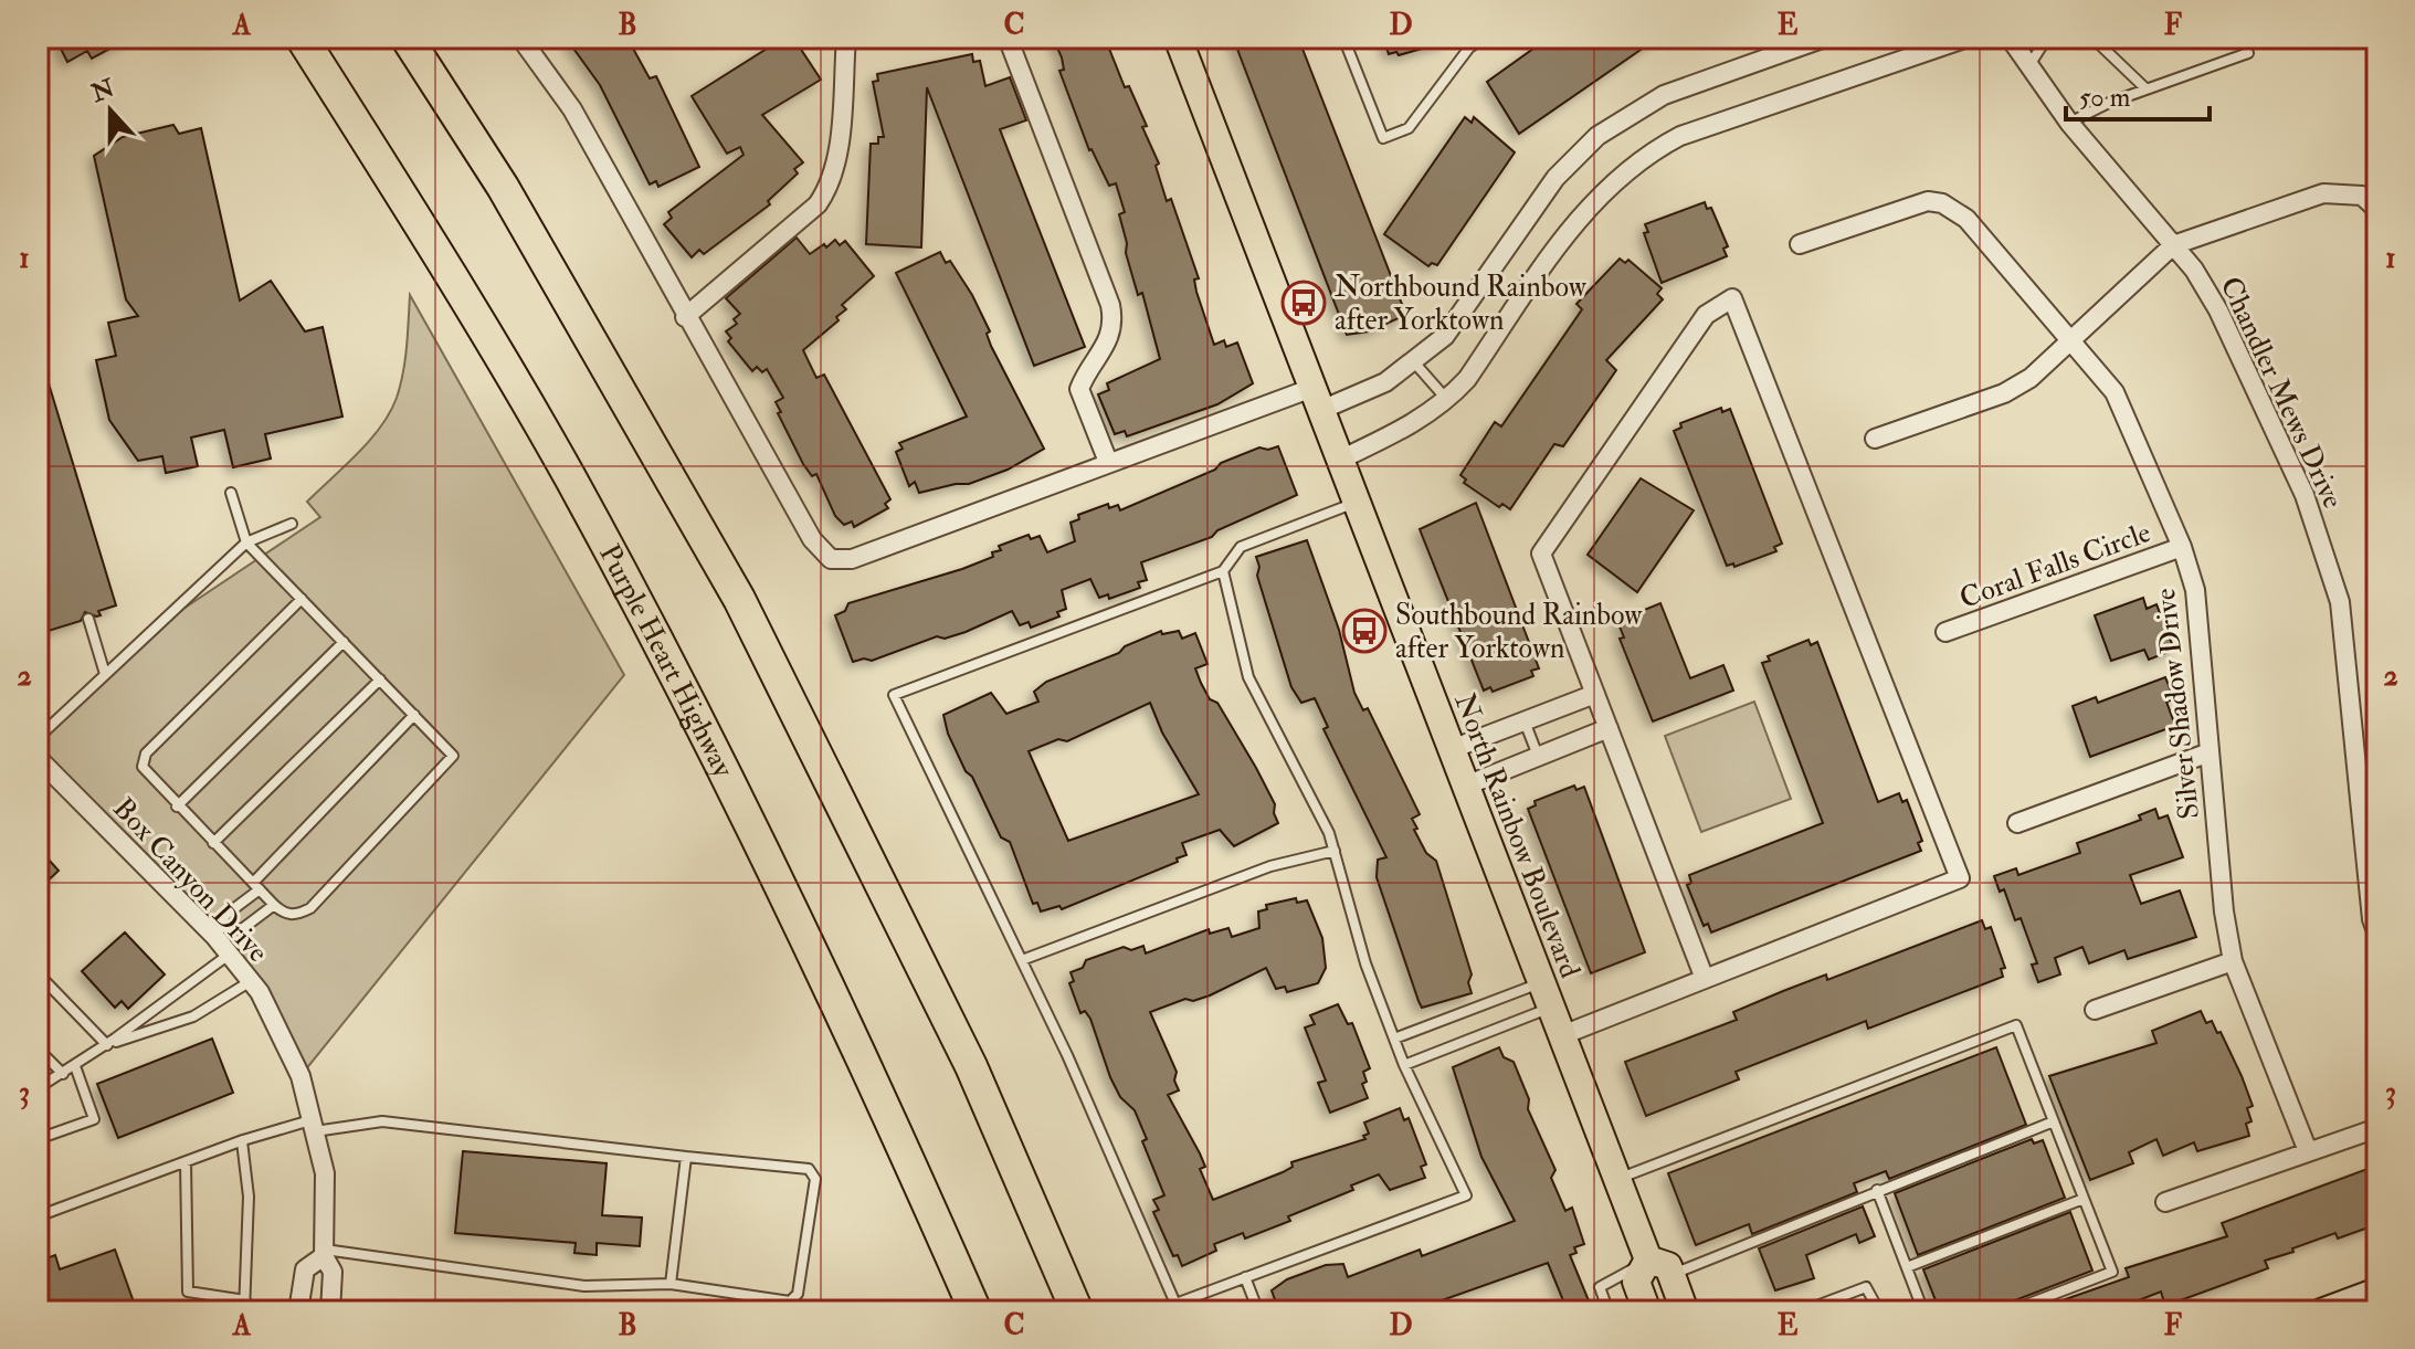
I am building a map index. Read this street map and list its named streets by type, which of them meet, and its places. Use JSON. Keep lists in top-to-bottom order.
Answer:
{
  "streets": {
    "highway": ["Purple Heart Highway"],
    "main road": ["North Rainbow Boulevard"],
    "street": [
      "Chandler Mews Drive",
      "Coral Falls Circle",
      "Silver Shadow Drive",
      "Box Canyon Drive"
    ]
  },
  "crossings": [
    ["Coral Falls Circle", "Silver Shadow Drive"]
  ],
  "places": {
    "bus stop": ["Northbound Rainbow after Yorktown", "Southbound Rainbow after Yorktown"]
  },
  "scale_bar": "50 m",
  "north": "top",
  "grid": {
    "columns": [
      "A",
      "B",
      "C",
      "D",
      "E",
      "F"
    ],
    "rows": ["1", "2", "3"]
  }
}
